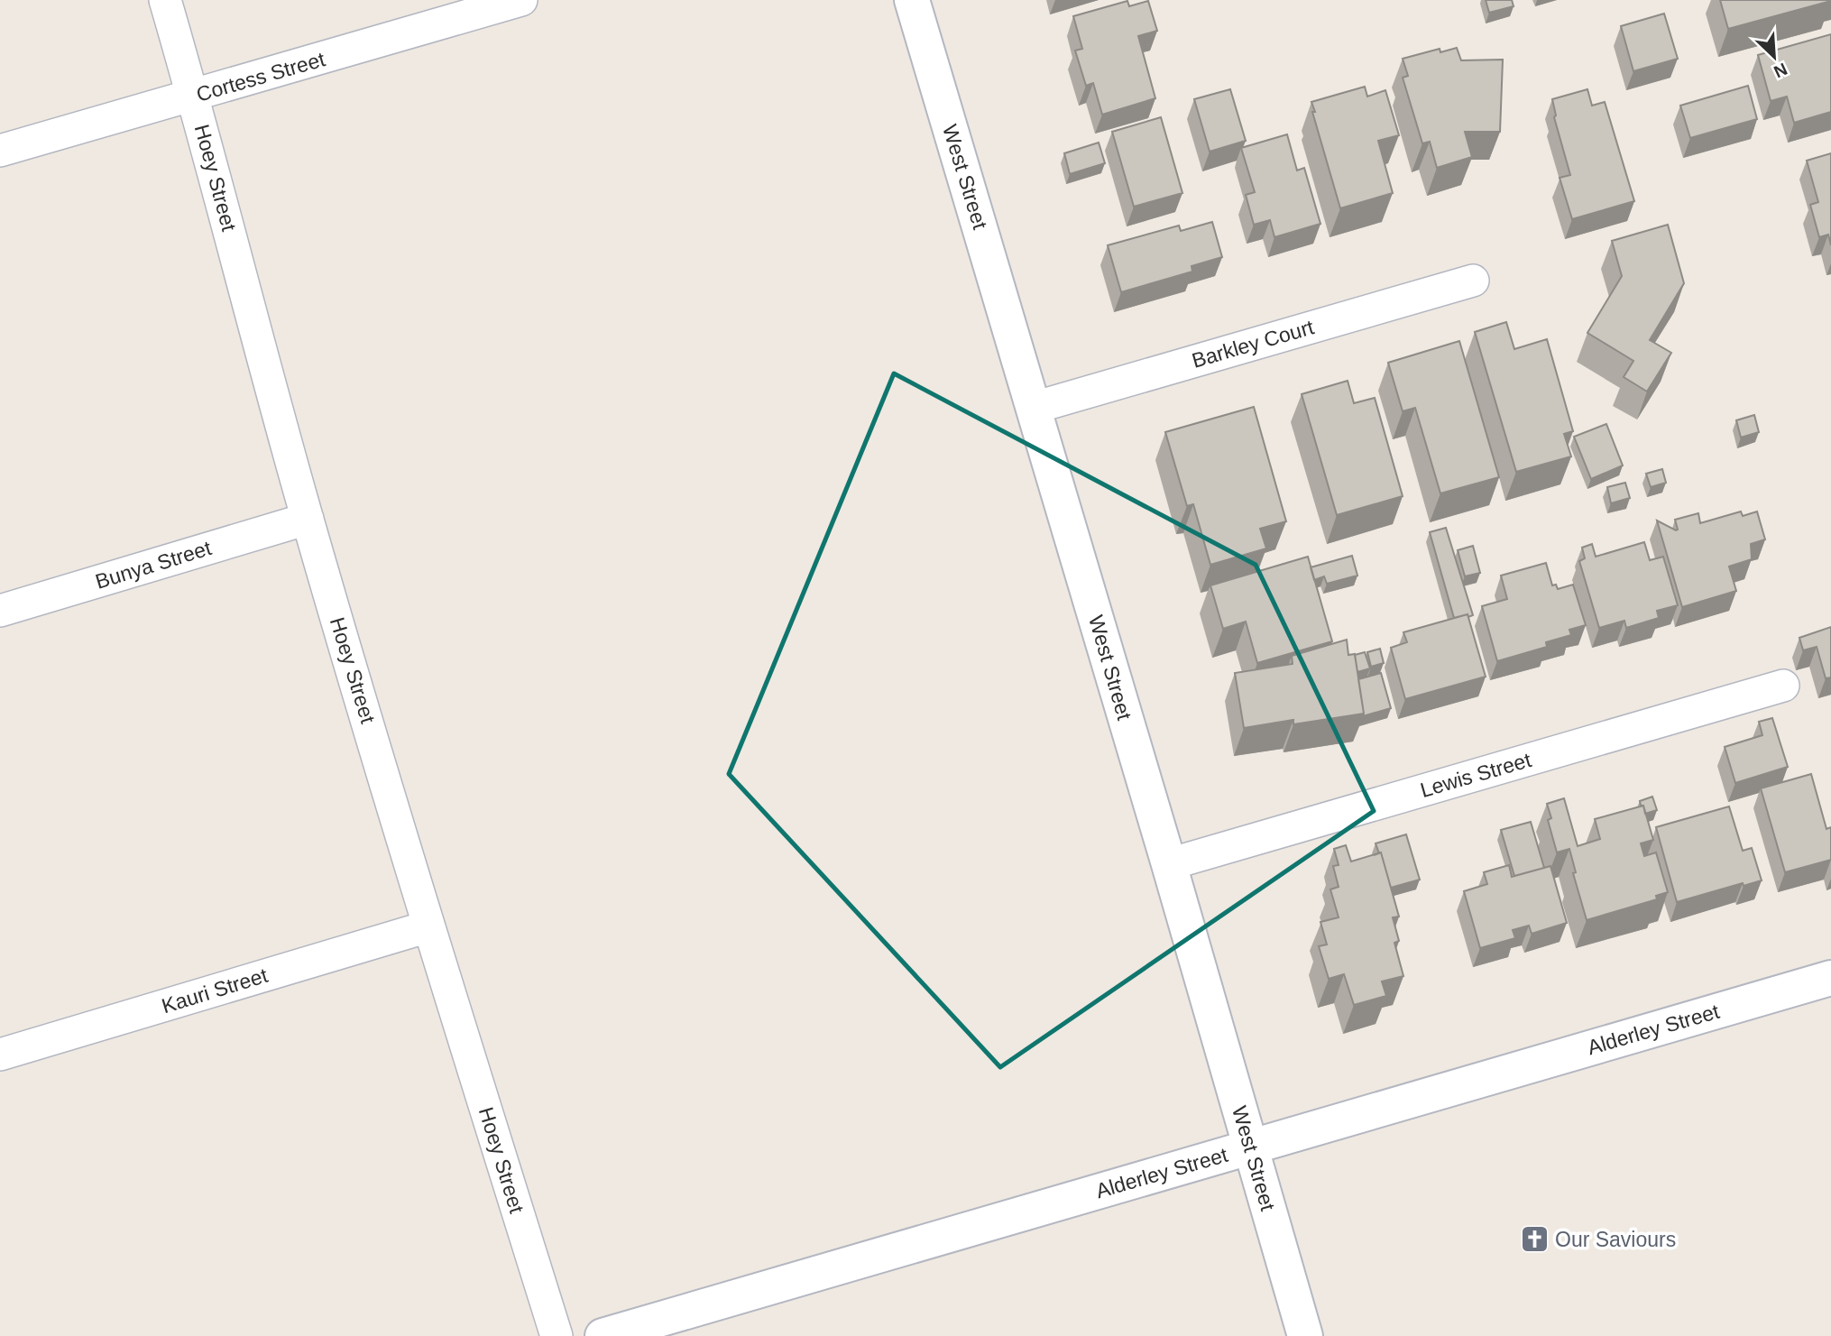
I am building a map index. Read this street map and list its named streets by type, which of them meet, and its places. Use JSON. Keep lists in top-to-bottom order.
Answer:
{
  "streets": {
    "main road": ["West Street", "Alderley Street"],
    "street": [
      "Cortess Street",
      "Hoey Street",
      "Barkley Court",
      "Bunya Street",
      "Lewis Street",
      "Kauri Street"
    ]
  },
  "crossings": [
    ["Cortess Street", "Hoey Street"],
    ["West Street", "Barkley Court"],
    ["West Street", "Lewis Street"],
    ["West Street", "Alderley Street"],
    ["Hoey Street", "Bunya Street"],
    ["Hoey Street", "Kauri Street"]
  ],
  "places": {
    "church": ["Our Saviours"]
  },
  "north": "bottom right"
}
